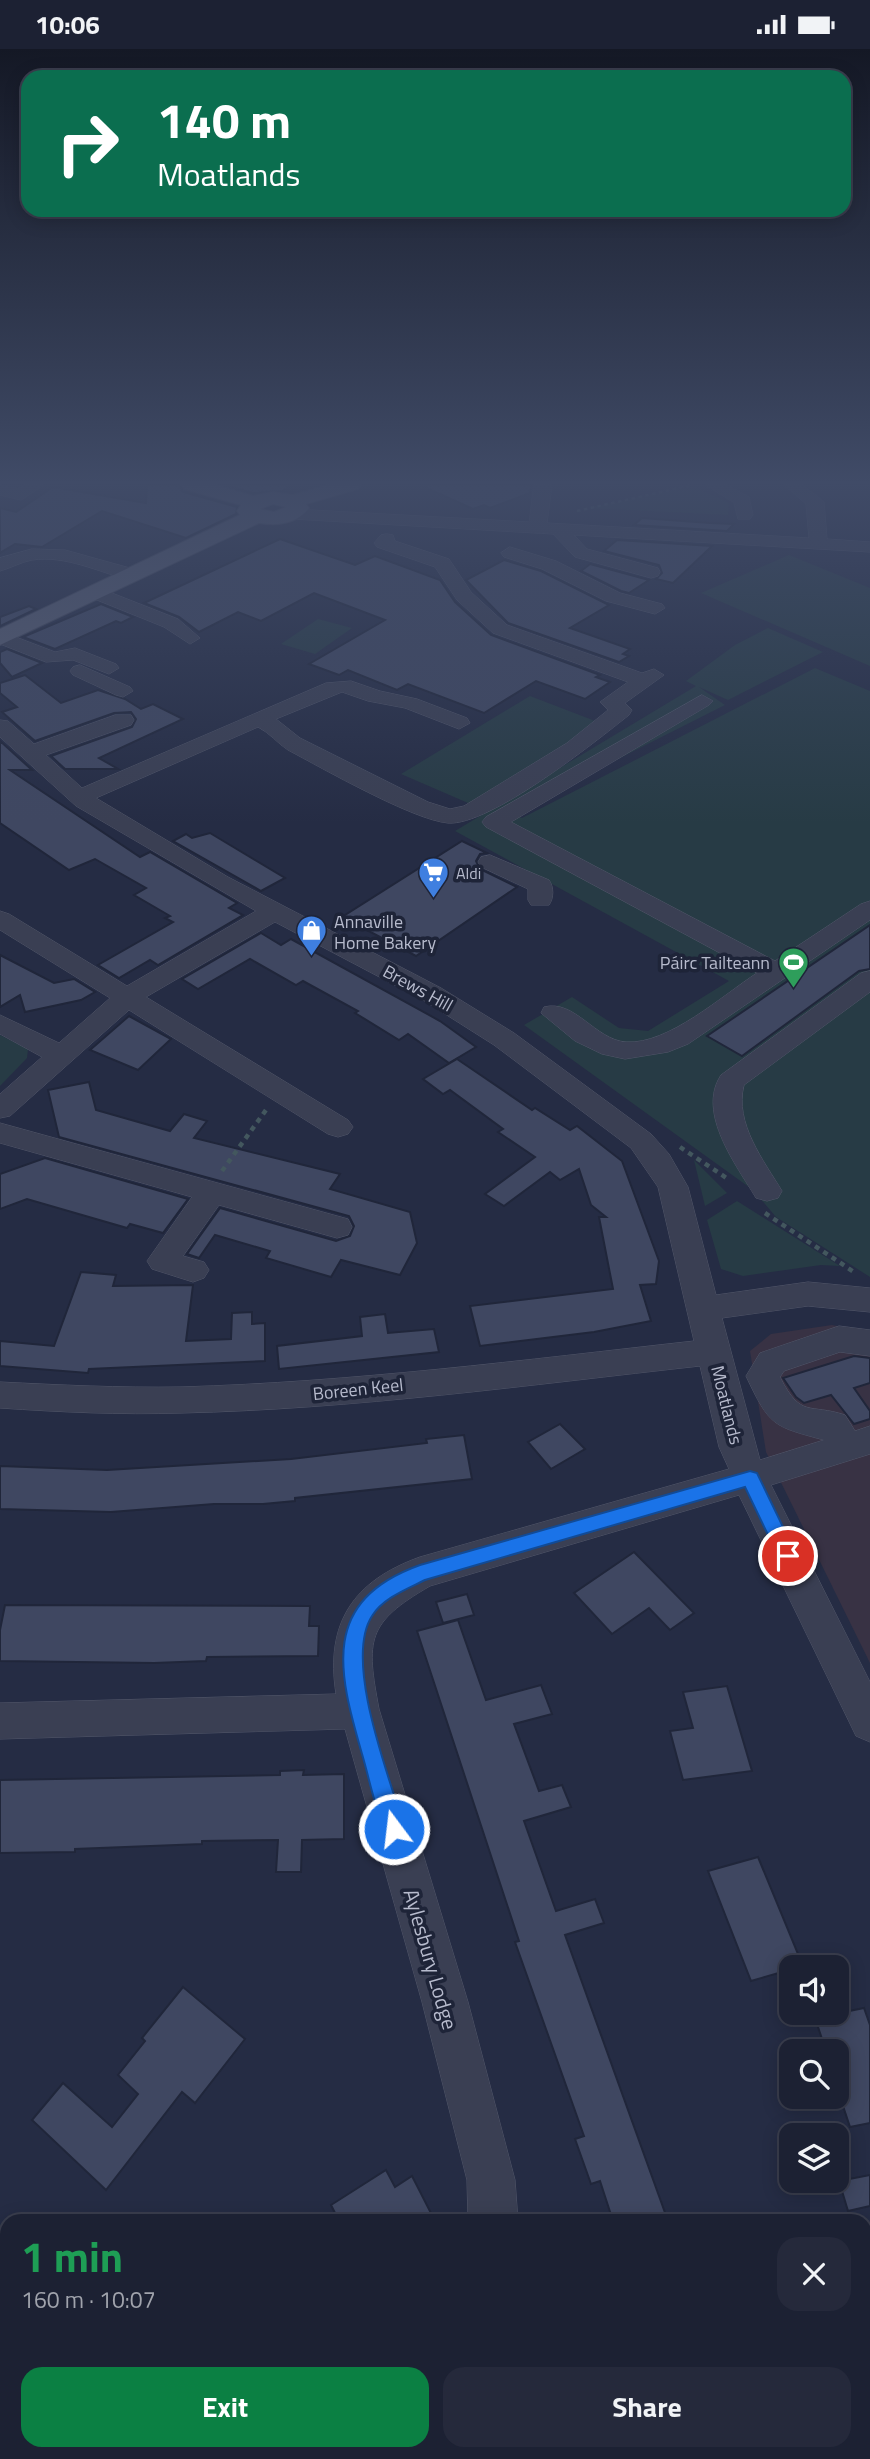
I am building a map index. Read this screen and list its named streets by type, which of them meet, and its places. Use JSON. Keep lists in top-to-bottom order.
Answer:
{
  "streets": {
    "street": [
      "Brews Hill",
      "Boreen Keel",
      "Moatlands",
      "Aylesbury Lodge"
    ]
  },
  "crossings": [
    ["Brews Hill", "Moatlands"],
    ["Boreen Keel", "Moatlands"],
    ["Moatlands", "Aylesbury Lodge"]
  ],
  "places": {
    "supermarket": ["Aldi"],
    "shop": ["Annaville Home Bakery"],
    "sports": ["Páirc Tailteann"]
  },
  "page": {
    "status": "10:06",
    "turn": ["140 m", "Moatlands"],
    "heading": ["1 min", "160 m · 10:07"],
    "buttons": ["Exit", "Share"]
  }
}
